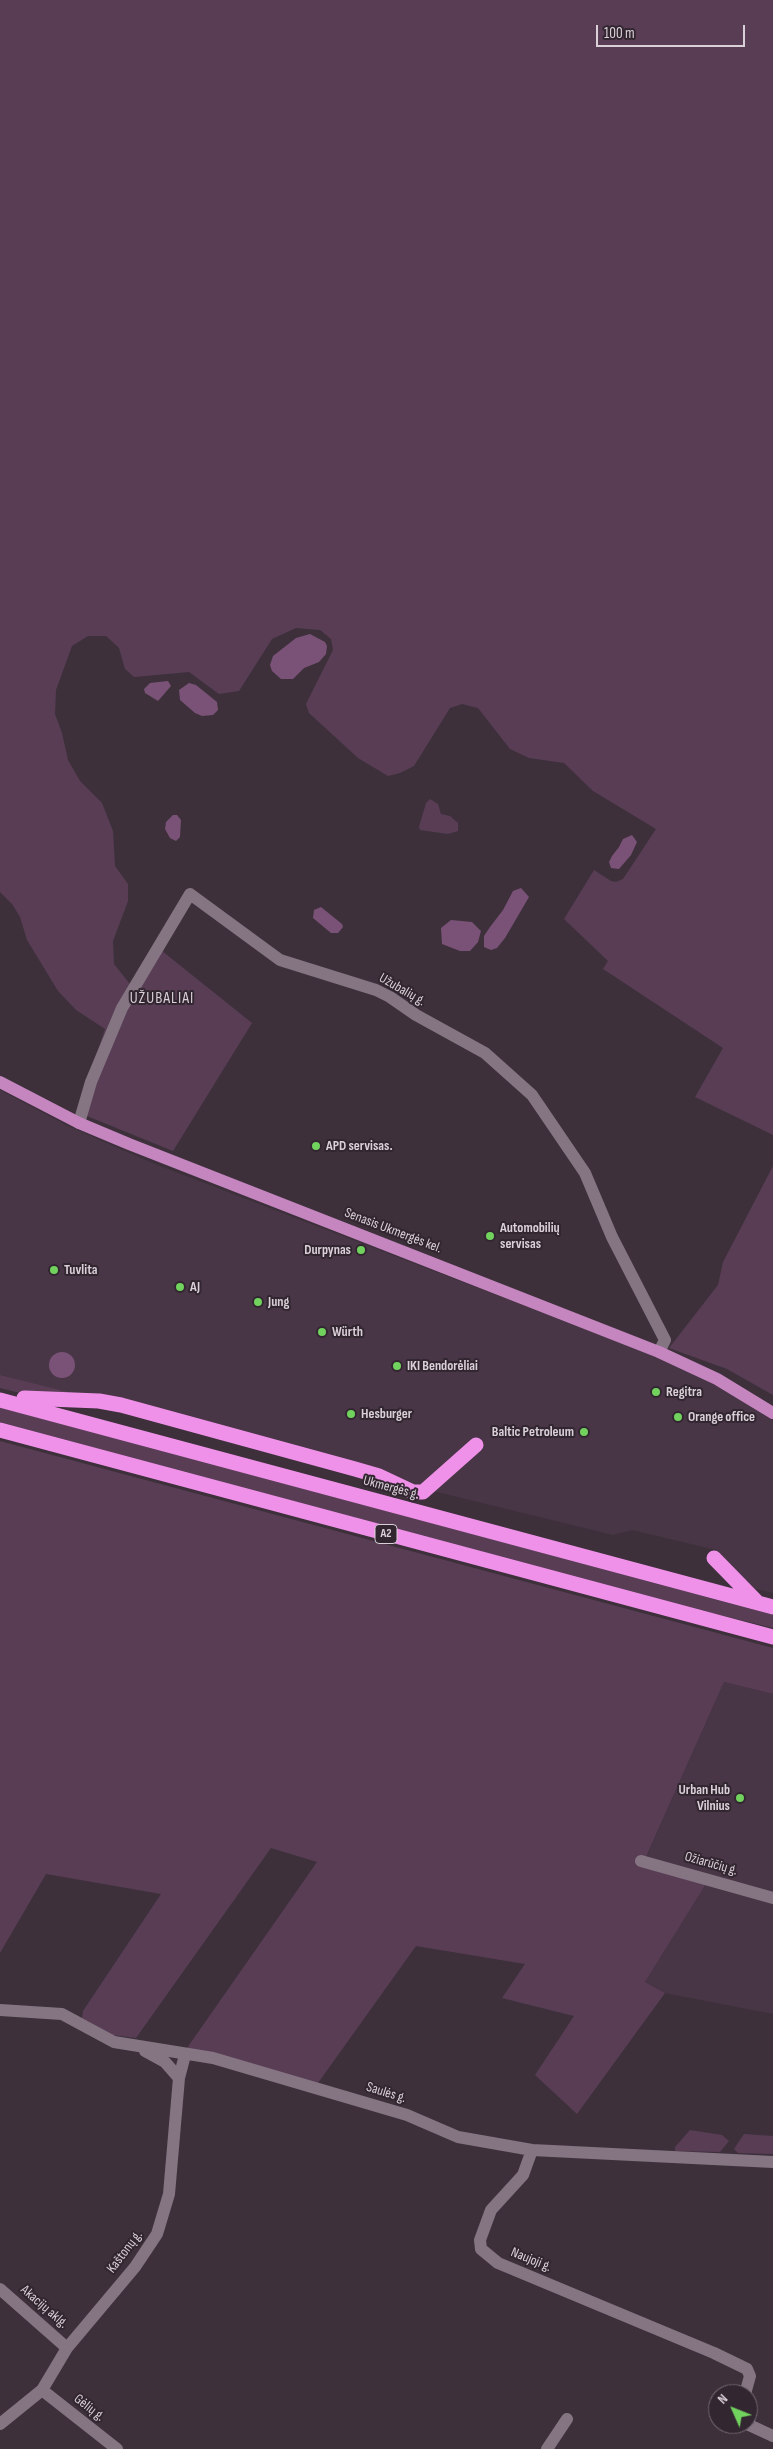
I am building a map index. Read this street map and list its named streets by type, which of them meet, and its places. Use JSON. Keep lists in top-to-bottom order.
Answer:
{
  "streets": {
    "highway": ["Ukmergės g.", "A2"],
    "main road": ["Senasis Ukmergės kel."],
    "street": [
      "Užubalių g.",
      "Ožiarūčių g.",
      "Saulės g.",
      "Kaštonų g.",
      "Naujoji g.",
      "Akacijų aklg.",
      "Gėlių g."
    ]
  },
  "crossings": [
    ["Užubalių g.", "Senasis Ukmergės kel."],
    ["Saulės g.", "Kaštonų g."],
    ["Saulės g.", "Naujoji g."],
    ["Kaštonų g.", "Akacijų aklg."],
    ["Kaštonų g.", "Gėlių g."]
  ],
  "districts": ["UŽUBALIAI"],
  "places": [
    "APD servisas.",
    "Automobilių servisas",
    "Durpynas",
    "Tuvlita",
    "AJ",
    "Jung",
    "Würth",
    "IKI Bendorėliai",
    "Regitra",
    "Hesburger",
    "Orange office",
    "Baltic Petroleum",
    "Urban Hub Vilnius"
  ],
  "scale_bar": "100 m",
  "north": "top left"
}
